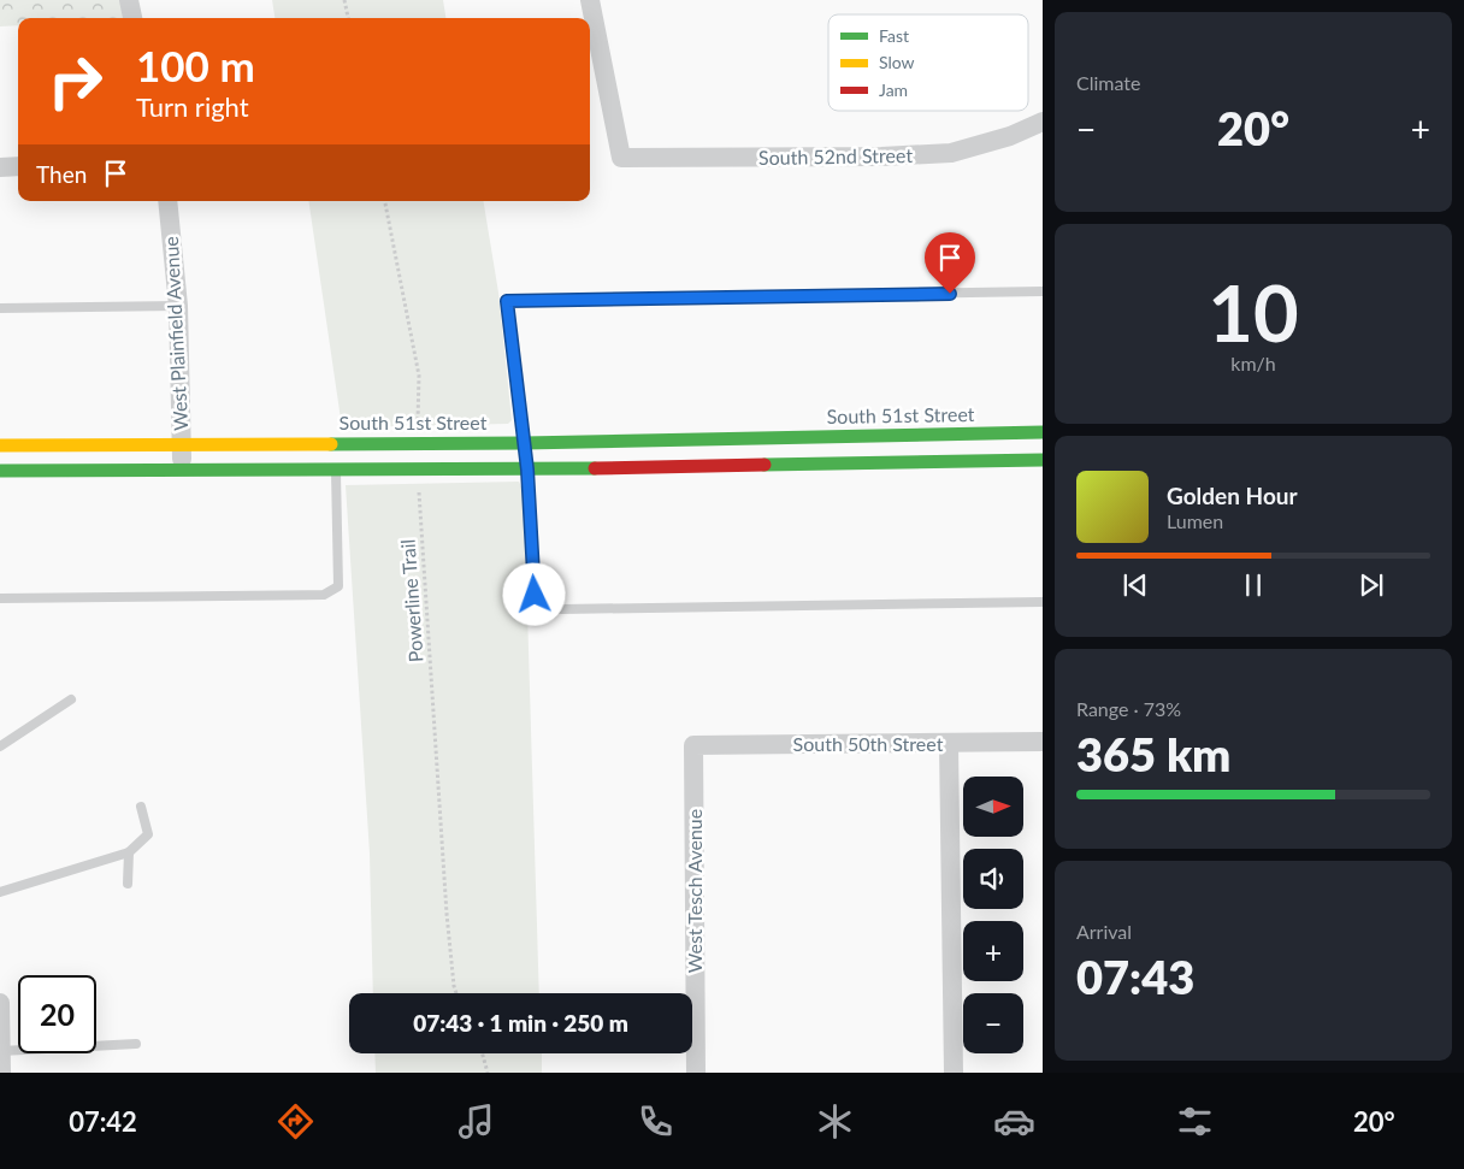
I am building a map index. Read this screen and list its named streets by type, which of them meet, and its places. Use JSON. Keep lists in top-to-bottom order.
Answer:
{
  "streets": {
    "street": [
      "South 52nd Street",
      "West Plainfield Avenue",
      "South 51st Street",
      "South 50th Street",
      "West Tesch Avenue"
    ],
    "path": ["Powerline Trail"]
  },
  "crossings": [
    ["West Plainfield Avenue", "South 51st Street"],
    ["South 50th Street", "West Tesch Avenue"]
  ],
  "legend": ["Fast", "Slow", "Jam"],
  "north": "right",
  "page": {
    "tile": [
      "Climate",
      ["10", "km/h"],
      ["Range · 73%", "365 km"],
      ["Arrival", "07:43"]
    ],
    "turn": ["100 m", "Turn right"],
    "heat": ["−", "20°", "+"],
    "then": "Then",
    "song": ["Golden Hour", "Lumen"],
    "map_buttons": ["+", "−"],
    "limit": "20",
    "trip": "07:43 · 1 min · 250 m",
    "tabs": ["07:42", "20°"]
  }
}
